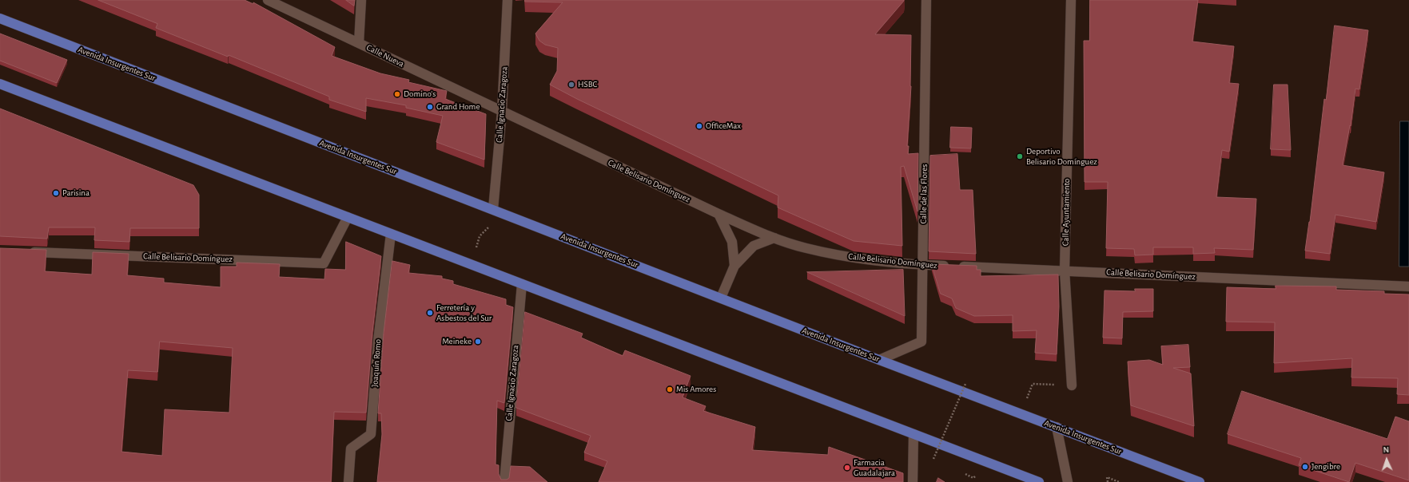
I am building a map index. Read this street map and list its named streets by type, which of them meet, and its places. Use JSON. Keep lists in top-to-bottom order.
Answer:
{
  "streets": {
    "main road": ["Avenida Insurgentes Sur"],
    "street": [
      "Calle Nueva",
      "Calle Ignacio Zaragoza",
      "Calle Belisario Domínguez",
      "Calle de las Flores",
      "Calle Ayuntamiento",
      "Joaquín Romo"
    ]
  },
  "crossings": [
    ["Calle Nueva", "Calle Ignacio Zaragoza"],
    ["Calle Nueva", "Calle Belisario Domínguez"],
    ["Avenida Insurgentes Sur", "Calle Ignacio Zaragoza"],
    ["Avenida Insurgentes Sur", "Calle de las Flores"],
    ["Calle Ignacio Zaragoza", "Calle Belisario Domínguez"],
    ["Calle Belisario Domínguez", "Calle de las Flores"],
    ["Calle Belisario Domínguez", "Calle Ayuntamiento"]
  ],
  "places": [
    "HSBC",
    "Domino's",
    "Grand Home",
    "OfficeMax",
    "Deportivo Belisario Domínguez",
    "Parisina",
    "Ferretería y Asbestos del Sur",
    "Meineke",
    "Mis Amores",
    "Jengibre",
    "Farmacia Guadalajara"
  ],
  "north": "top"
}
